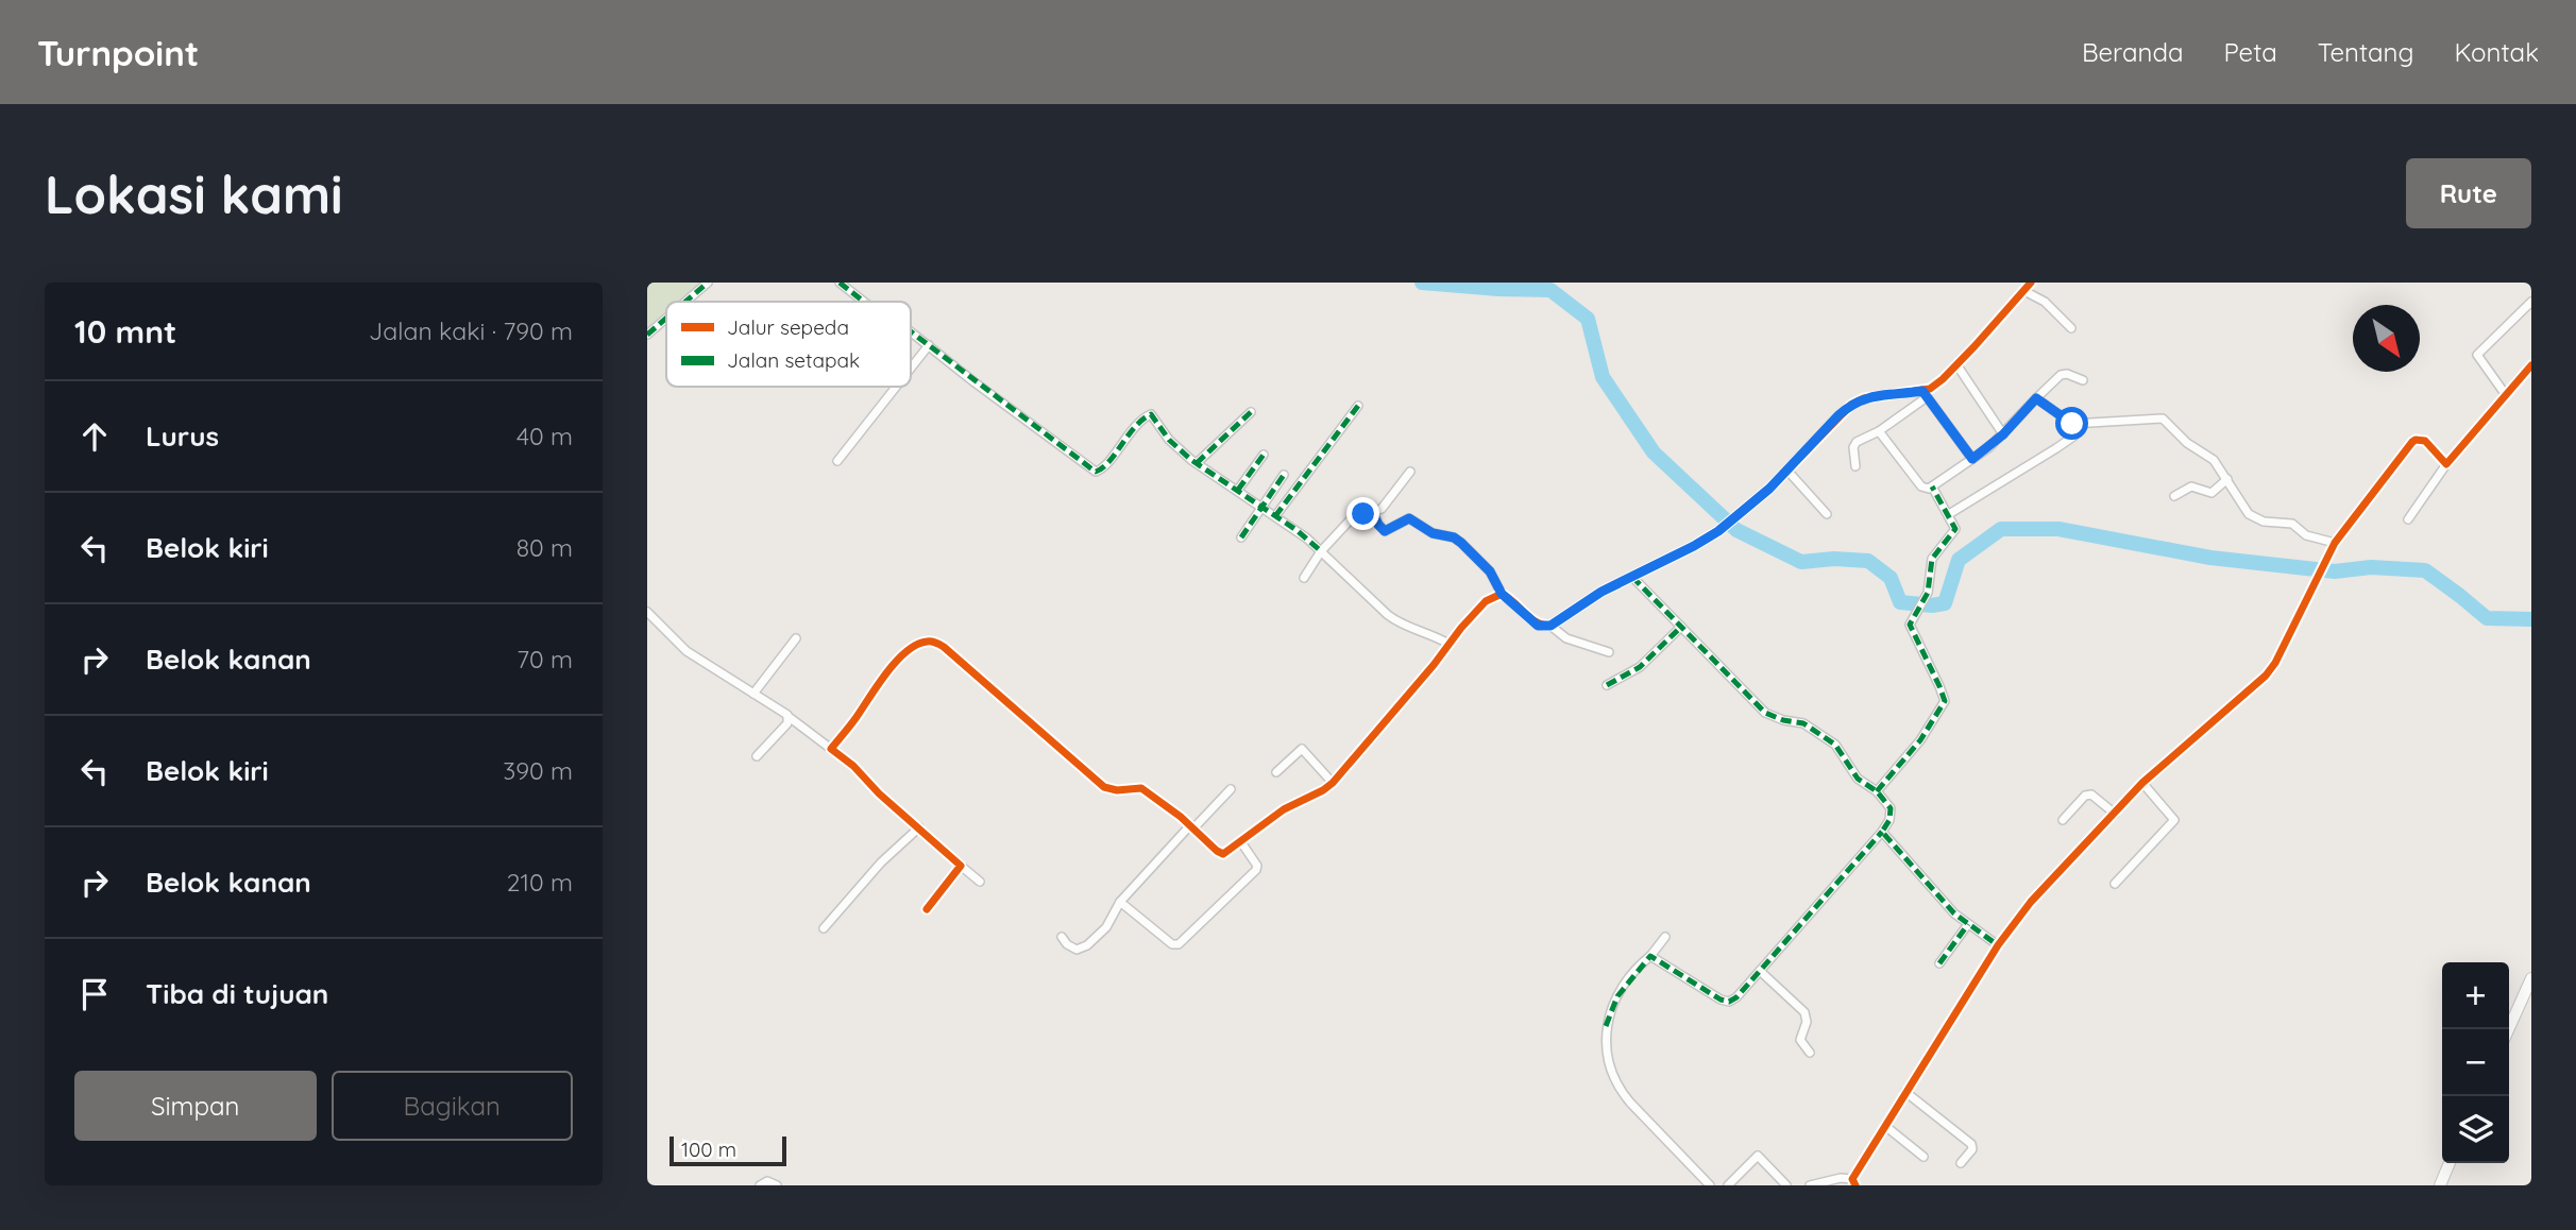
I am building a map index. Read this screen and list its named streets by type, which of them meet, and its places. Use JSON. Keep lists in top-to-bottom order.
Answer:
{
  "legend": ["Jalur sepeda", "Jalan setapak"],
  "scale_bar": "100 m",
  "north": "bottom right",
  "page": {
    "header": "Turnpoint",
    "nav": [
      "Beranda",
      "Peta",
      "Tentang",
      "Kontak"
    ],
    "buttons": [
      "Rute",
      ["Simpan", "Bagikan"]
    ],
    "title": "Lokasi kami",
    "heading": ["10 mnt", "Jalan kaki · 790 m"],
    "list": [
      ["Lurus", "40 m"],
      ["Belok kiri", "80 m"],
      ["Belok kanan", "70 m"],
      ["Belok kiri", "390 m"],
      ["Belok kanan", "210 m"],
      "Tiba di tujuan"
    ],
    "map_buttons": ["+", "−"],
    "scale": "100 m"
  }
}
